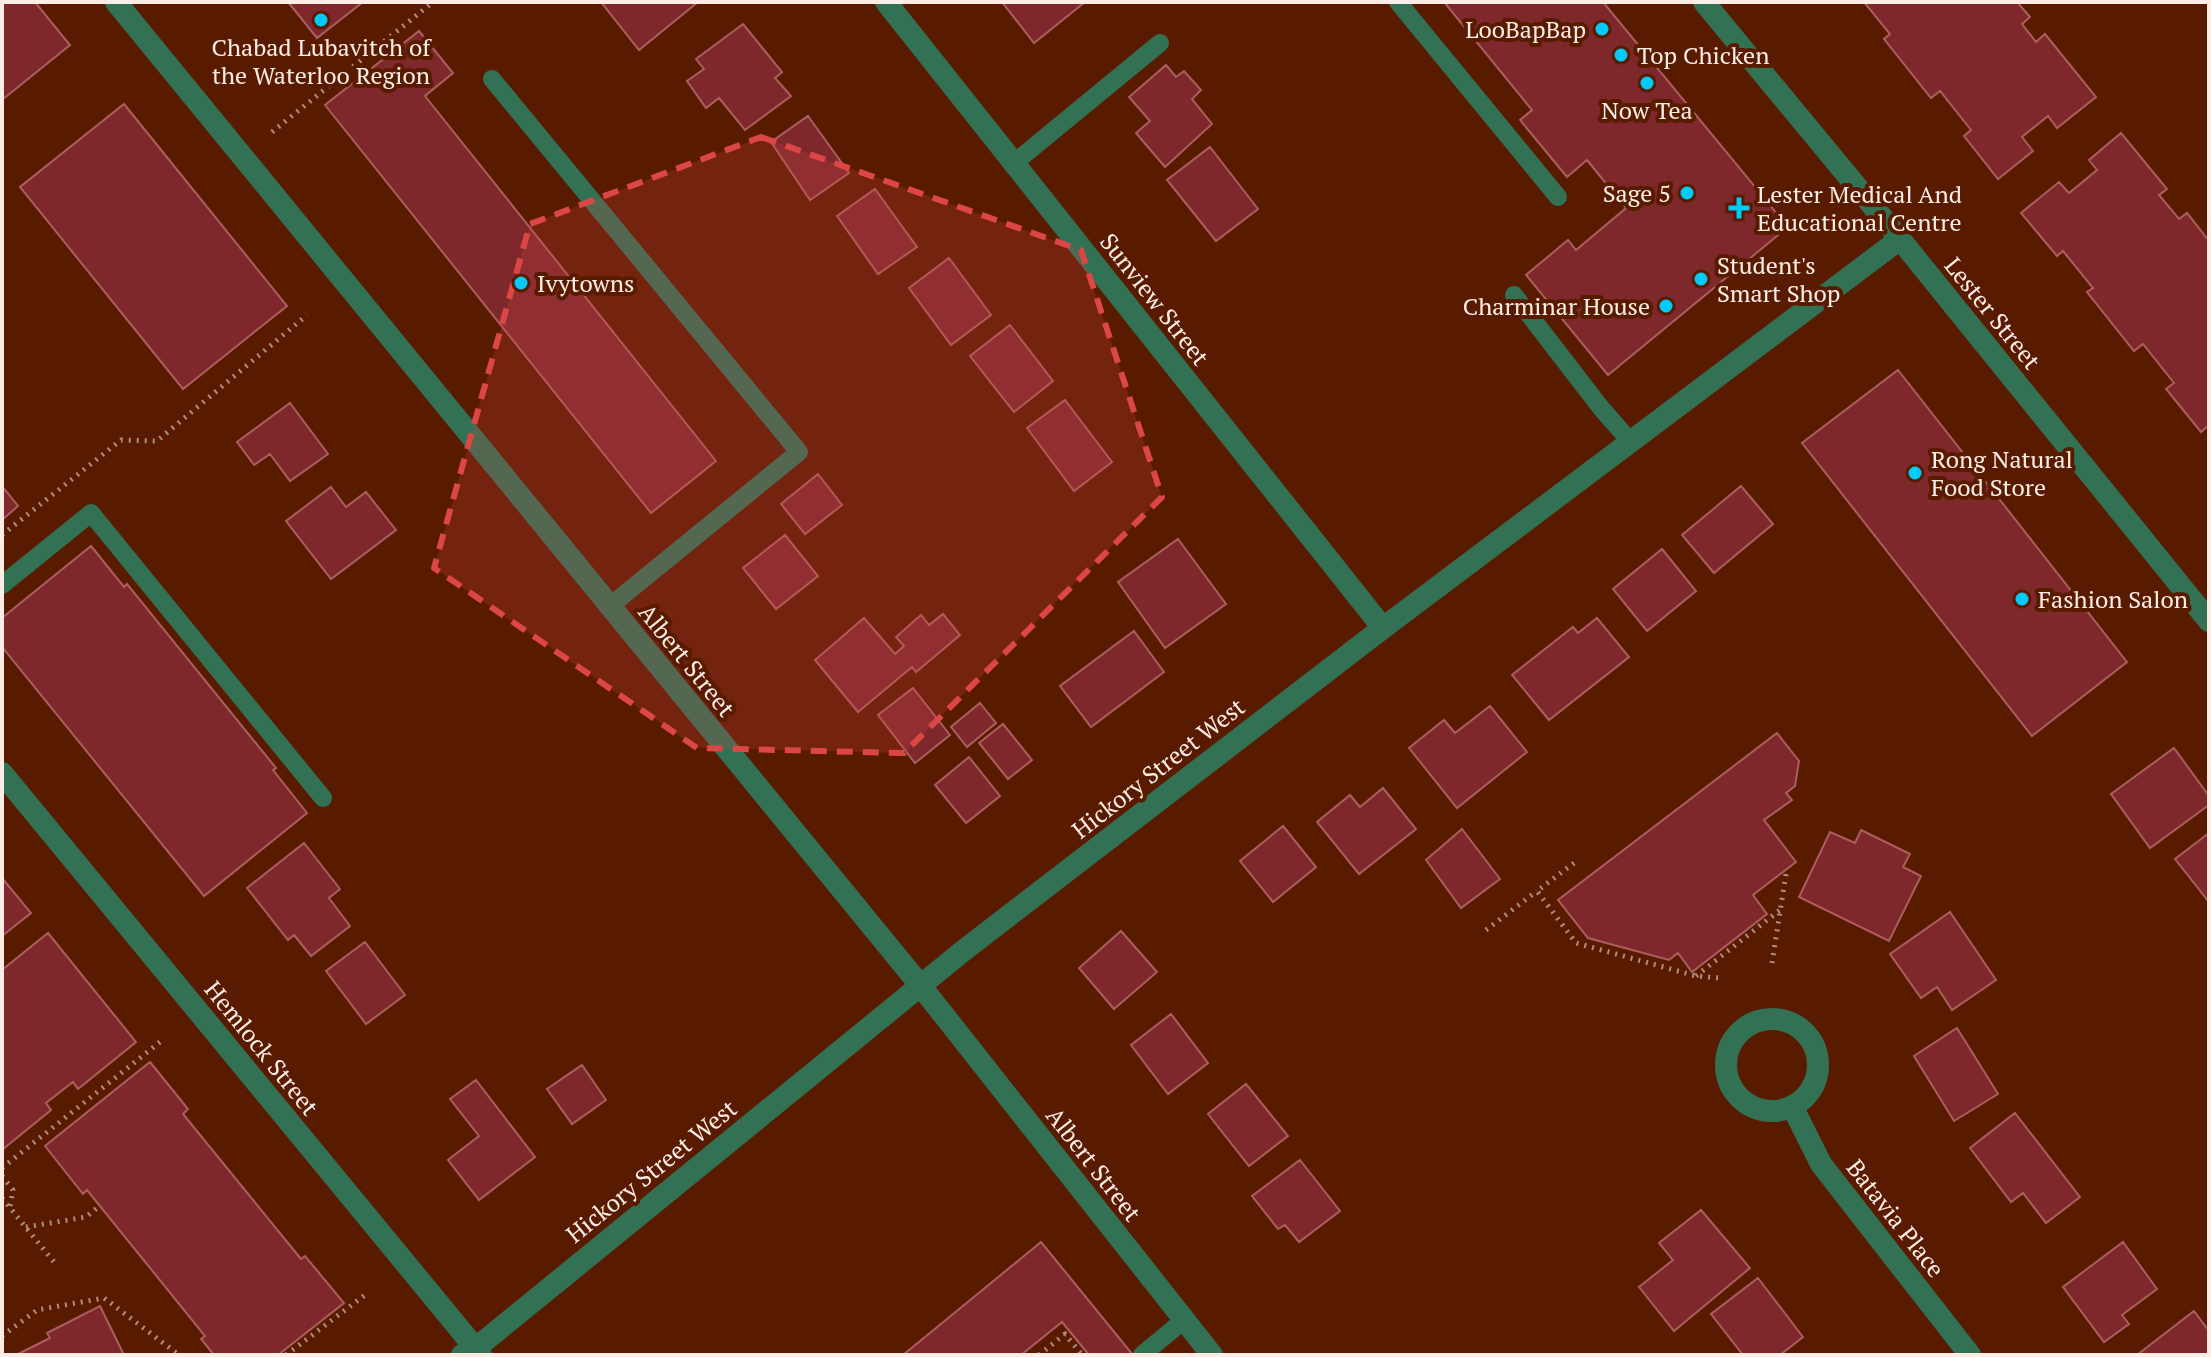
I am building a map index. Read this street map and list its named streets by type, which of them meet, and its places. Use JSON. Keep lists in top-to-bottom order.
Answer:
{
  "streets": {
    "street": [
      "Sunview Street",
      "Lester Street",
      "Albert Street",
      "Hickory Street West",
      "Hemlock Street",
      "Batavia Place"
    ]
  },
  "crossings": [
    ["Sunview Street", "Hickory Street West"],
    ["Lester Street", "Hickory Street West"],
    ["Albert Street", "Hickory Street West"],
    ["Hickory Street West", "Hemlock Street"]
  ],
  "places": {
    "other": [
      "Chabad Lubavitch of the Waterloo Region",
      "LooBapBap",
      "Top Chicken",
      "Now Tea",
      "Sage 5",
      "Student's Smart Shop",
      "Ivytowns",
      "Charminar House",
      "Rong Natural Food Store",
      "Fashion Salon"
    ],
    "health": ["Lester Medical And Educational Centre"]
  }
}
